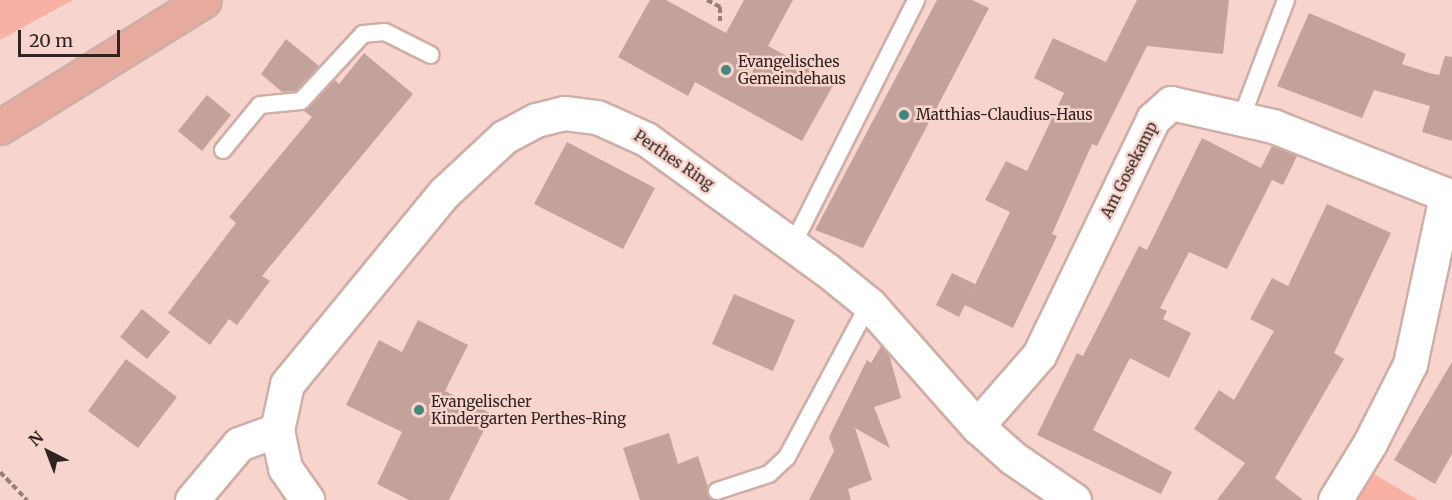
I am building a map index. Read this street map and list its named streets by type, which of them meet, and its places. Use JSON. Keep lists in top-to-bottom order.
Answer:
{
  "streets": {
    "street": ["Perthes Ring", "Am Gosekamp"]
  },
  "crossings": [
    ["Perthes Ring", "Am Gosekamp"]
  ],
  "places": ["Evangelisches Gemeindehaus", "Matthias-Claudius-Haus", "Evangelischer Kindergarten Perthes-Ring"],
  "scale_bar": "20 m",
  "north": "top left"
}
